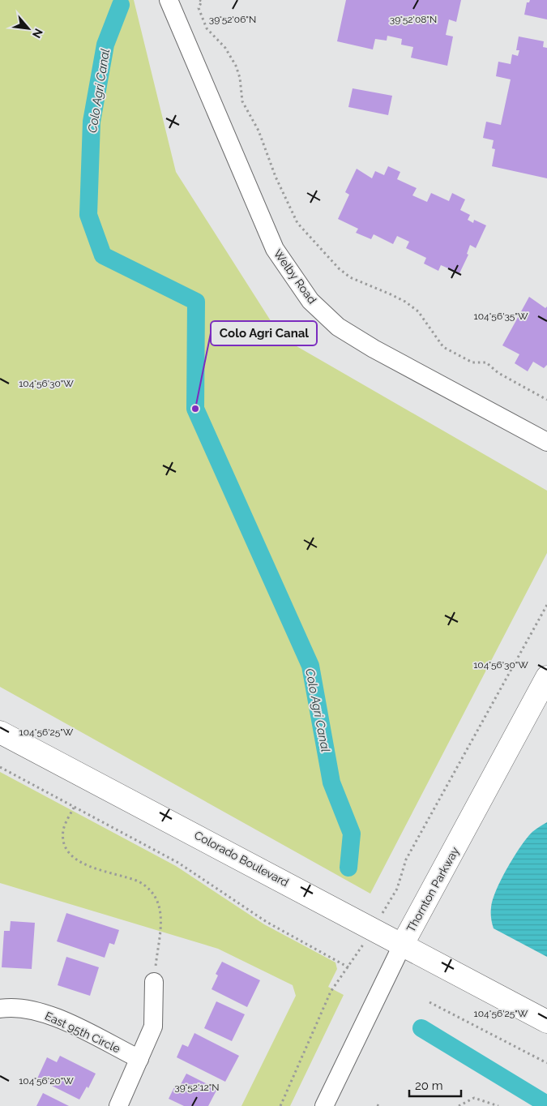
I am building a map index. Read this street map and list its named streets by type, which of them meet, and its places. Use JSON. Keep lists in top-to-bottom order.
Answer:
{
  "streets": {
    "main road": ["Colorado Boulevard", "Thornton Parkway"],
    "street": ["Welby Road", "East 95th Circle"]
  },
  "crossings": [
    ["Colorado Boulevard", "Thornton Parkway"]
  ],
  "water": ["Colo Agri Canal"],
  "places": ["Colo Agri Canal"],
  "scale_bar": "20 m",
  "north": "bottom right",
  "coordinates": [
    "39°52'06\"N",
    "39°52'08\"N",
    "104°56'35\"W",
    "104°56'30\"W",
    "104°56'25\"W",
    "104°56'20\"W",
    "39°52'12\"N"
  ]
}
